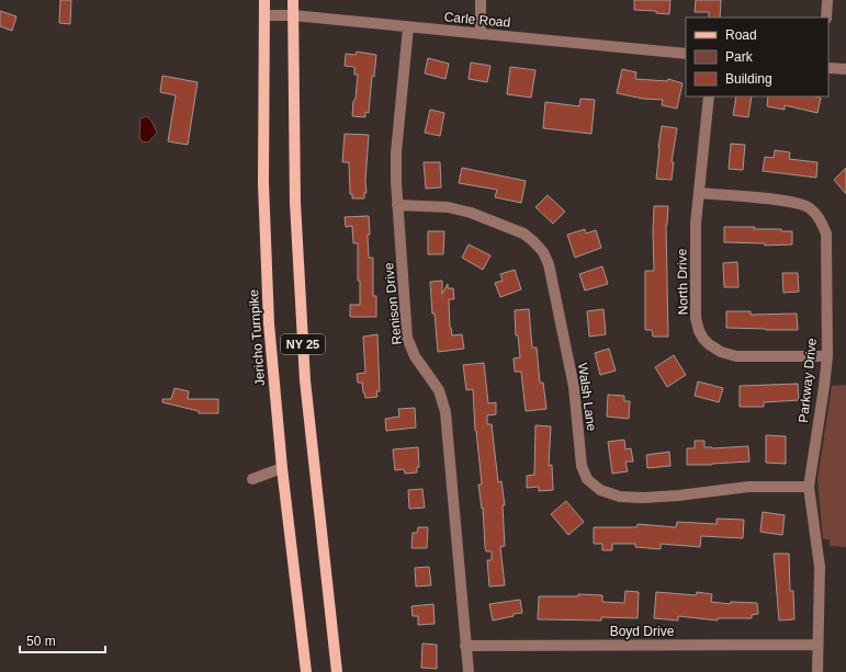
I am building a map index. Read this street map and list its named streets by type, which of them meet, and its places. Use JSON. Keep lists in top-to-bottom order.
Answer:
{
  "streets": {
    "main road": ["Jericho Turnpike", "NY 25"],
    "street": [
      "Carle Road",
      "North Drive",
      "Renison Drive",
      "Parkway Drive",
      "Walsh Lane",
      "Boyd Drive"
    ]
  },
  "crossings": [
    ["Carle Road", "Renison Drive"],
    ["Carle Road", "Jericho Turnpike"],
    ["Carle Road", "NY 25"],
    ["North Drive", "Parkway Drive"],
    ["Renison Drive", "Walsh Lane"],
    ["Renison Drive", "Boyd Drive"],
    ["Parkway Drive", "Walsh Lane"],
    ["Parkway Drive", "Boyd Drive"]
  ],
  "legend": ["Road", "Park", "Building"],
  "scale_bar": "50 m"
}
